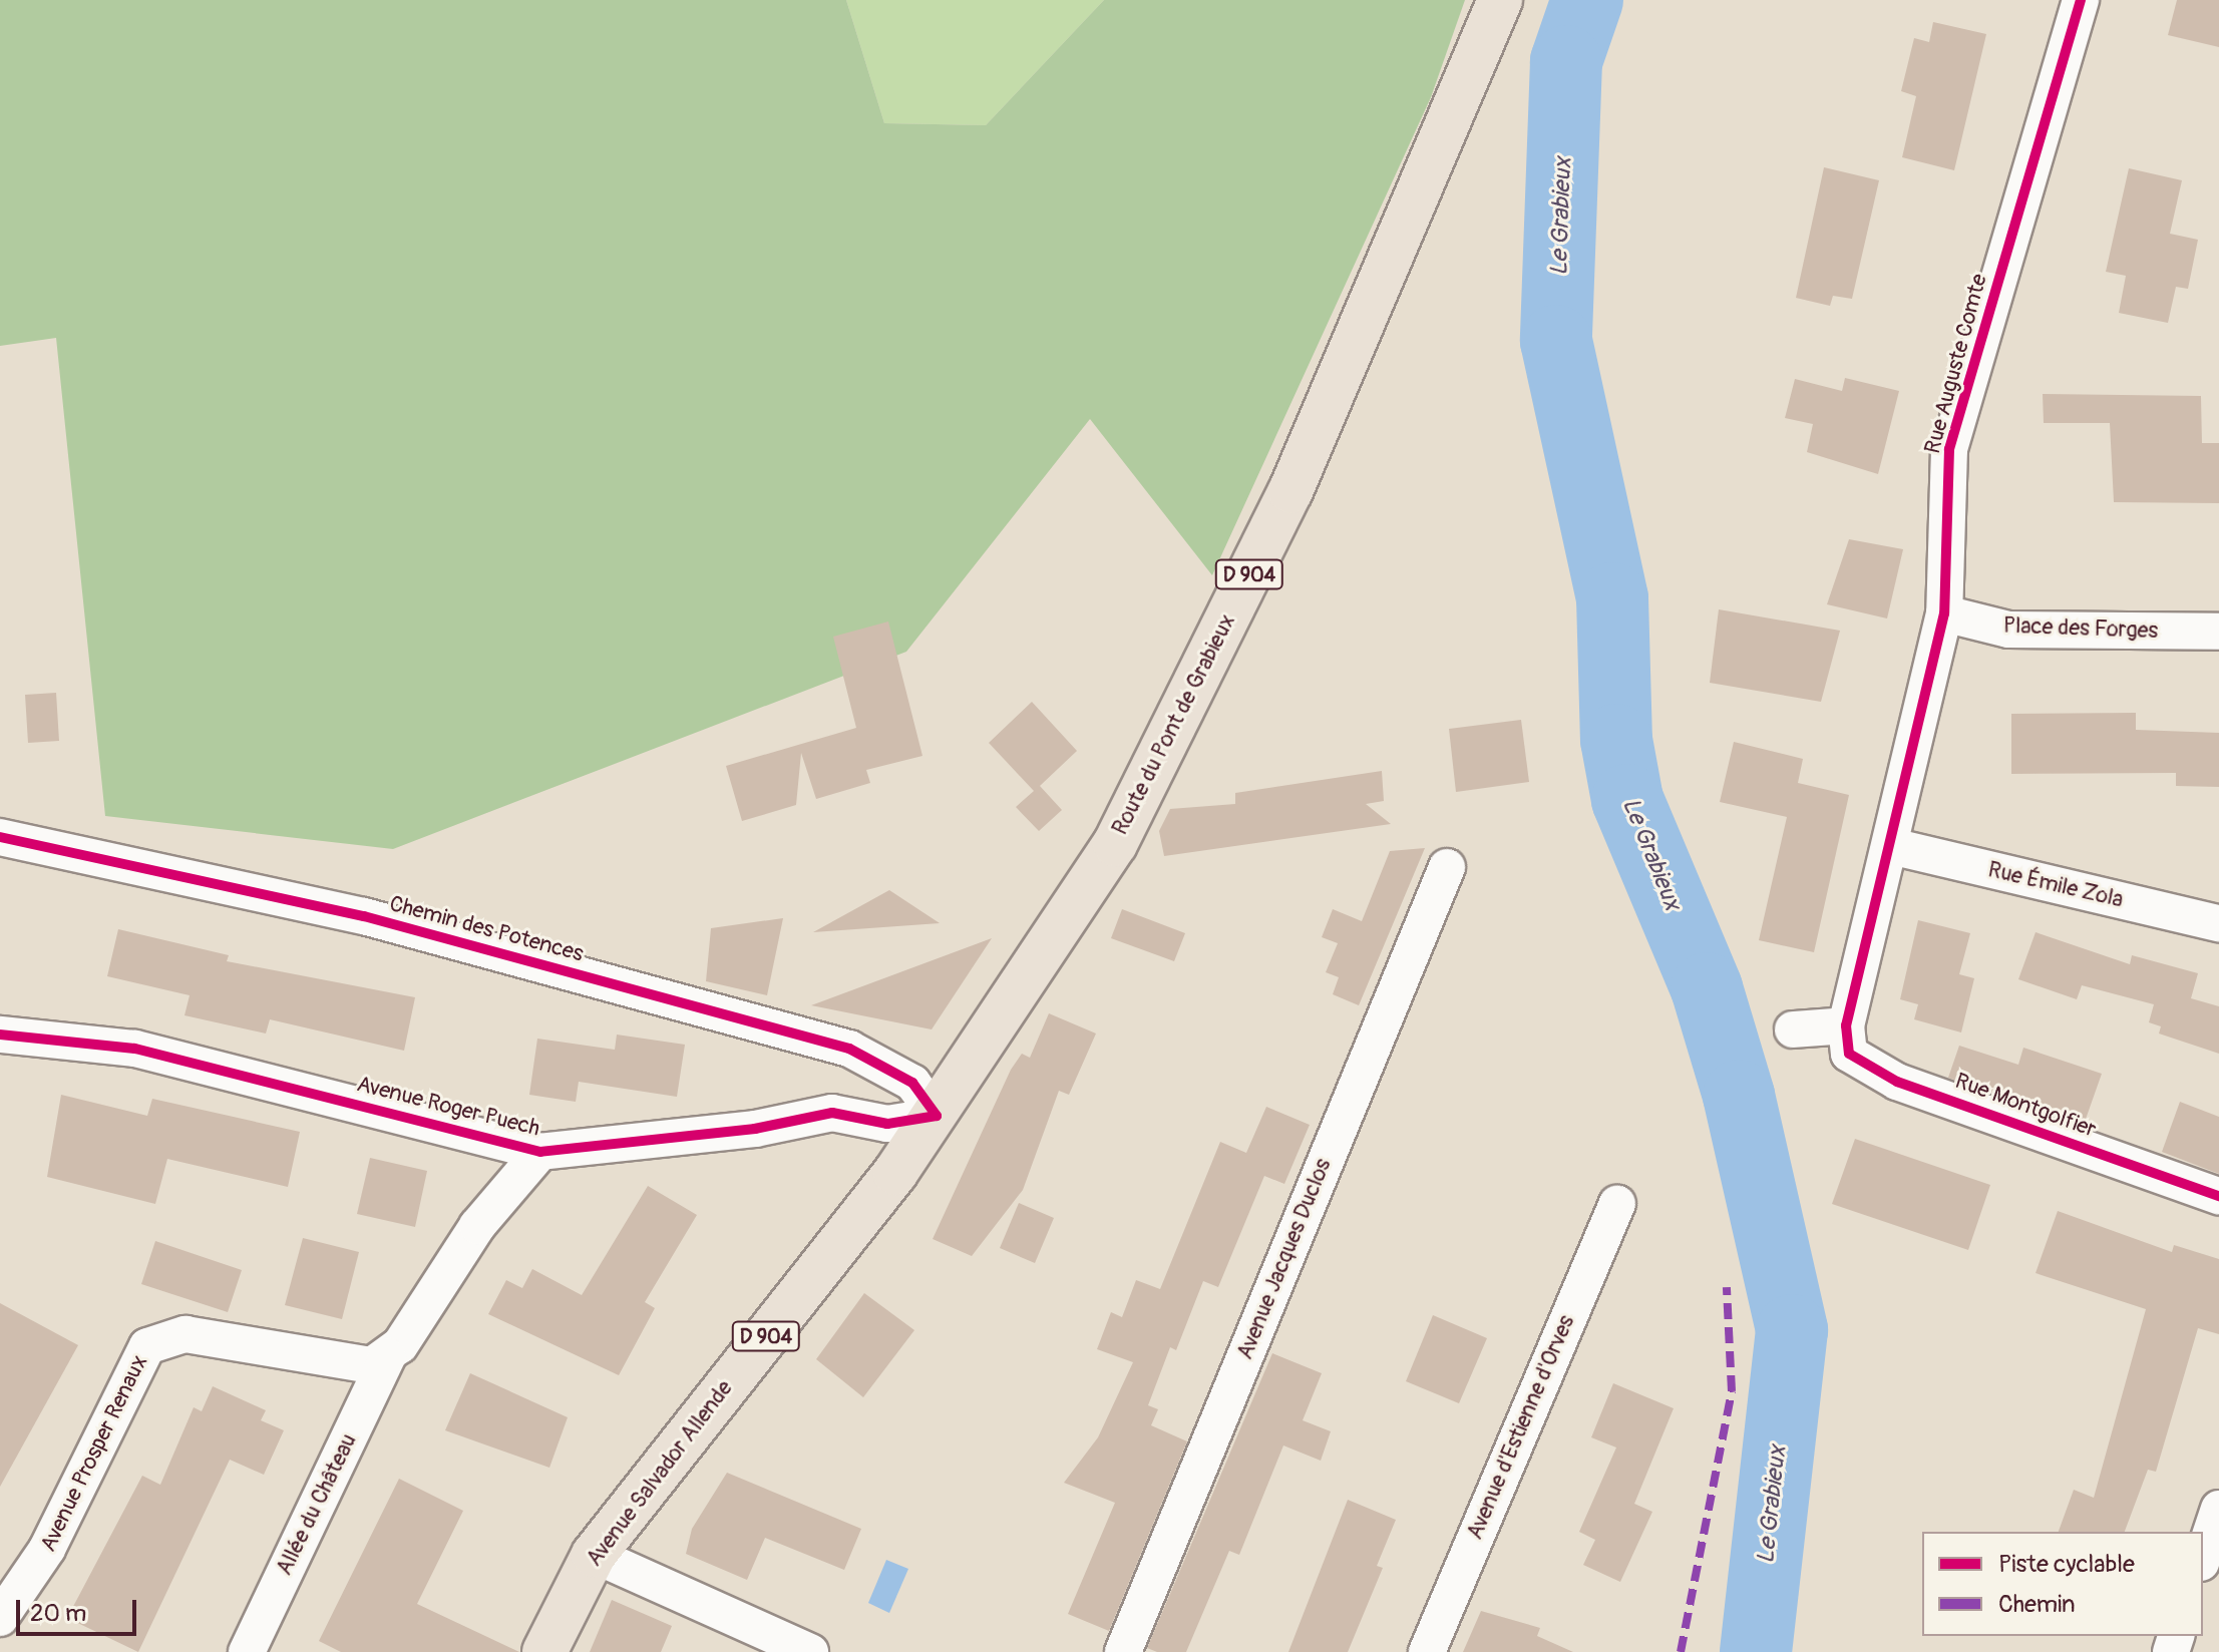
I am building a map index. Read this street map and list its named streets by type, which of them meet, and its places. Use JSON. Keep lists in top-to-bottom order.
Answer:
{
  "streets": {
    "main road": ["D 904", "Route du Pont de Grabieux", "Avenue Salvador Allende"],
    "street": [
      "Rue Auguste Comte",
      "Place des Forges",
      "Rue Émile Zola",
      "Chemin des Potences",
      "Rue Montgolfier",
      "Avenue Roger Puech",
      "Avenue Jacques Duclos",
      "Avenue d'Estienne d'Orves",
      "Avenue Prosper Renaux",
      "Allée du Château"
    ]
  },
  "crossings": [
    ["Rue Auguste Comte", "Place des Forges"],
    ["Rue Auguste Comte", "Rue Émile Zola"],
    ["Rue Auguste Comte", "Rue Montgolfier"],
    ["Route du Pont de Grabieux", "Chemin des Potences"],
    ["Route du Pont de Grabieux", "Avenue Roger Puech"],
    ["Route du Pont de Grabieux", "Avenue Salvador Allende"],
    ["Chemin des Potences", "Avenue Roger Puech"],
    ["Chemin des Potences", "Avenue Salvador Allende"],
    ["Avenue Roger Puech", "Avenue Salvador Allende"],
    ["Avenue Prosper Renaux", "Allée du Château"]
  ],
  "water": ["Le Grabieux"],
  "legend": ["Piste cyclable", "Chemin"],
  "scale_bar": "20 m"
}
